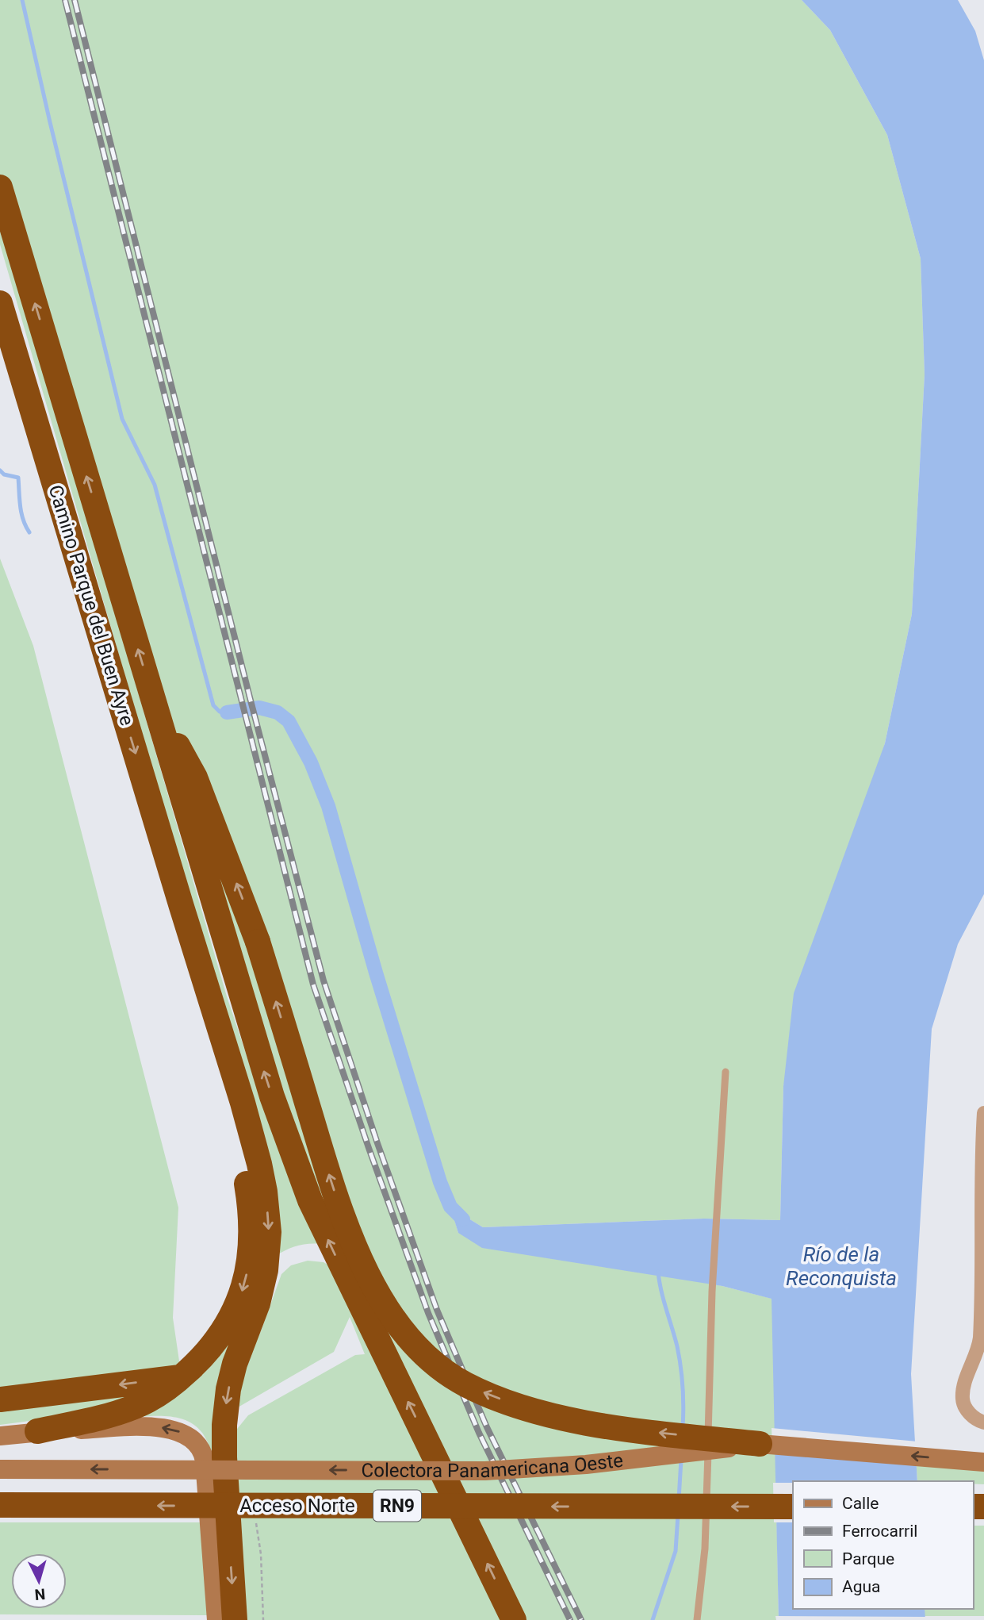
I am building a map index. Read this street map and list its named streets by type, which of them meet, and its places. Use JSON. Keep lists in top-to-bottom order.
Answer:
{
  "streets": {
    "highway": ["Camino Parque del Buen Ayre", "Acceso Norte", "RN9"],
    "main road": ["Colectora Panamericana Oeste"]
  },
  "one_way": ["Colectora Panamericana Oeste"],
  "water": ["Río de la Reconquista"],
  "legend": [
    "Calle",
    "Ferrocarril",
    "Parque",
    "Agua"
  ],
  "north": "bottom"
}
